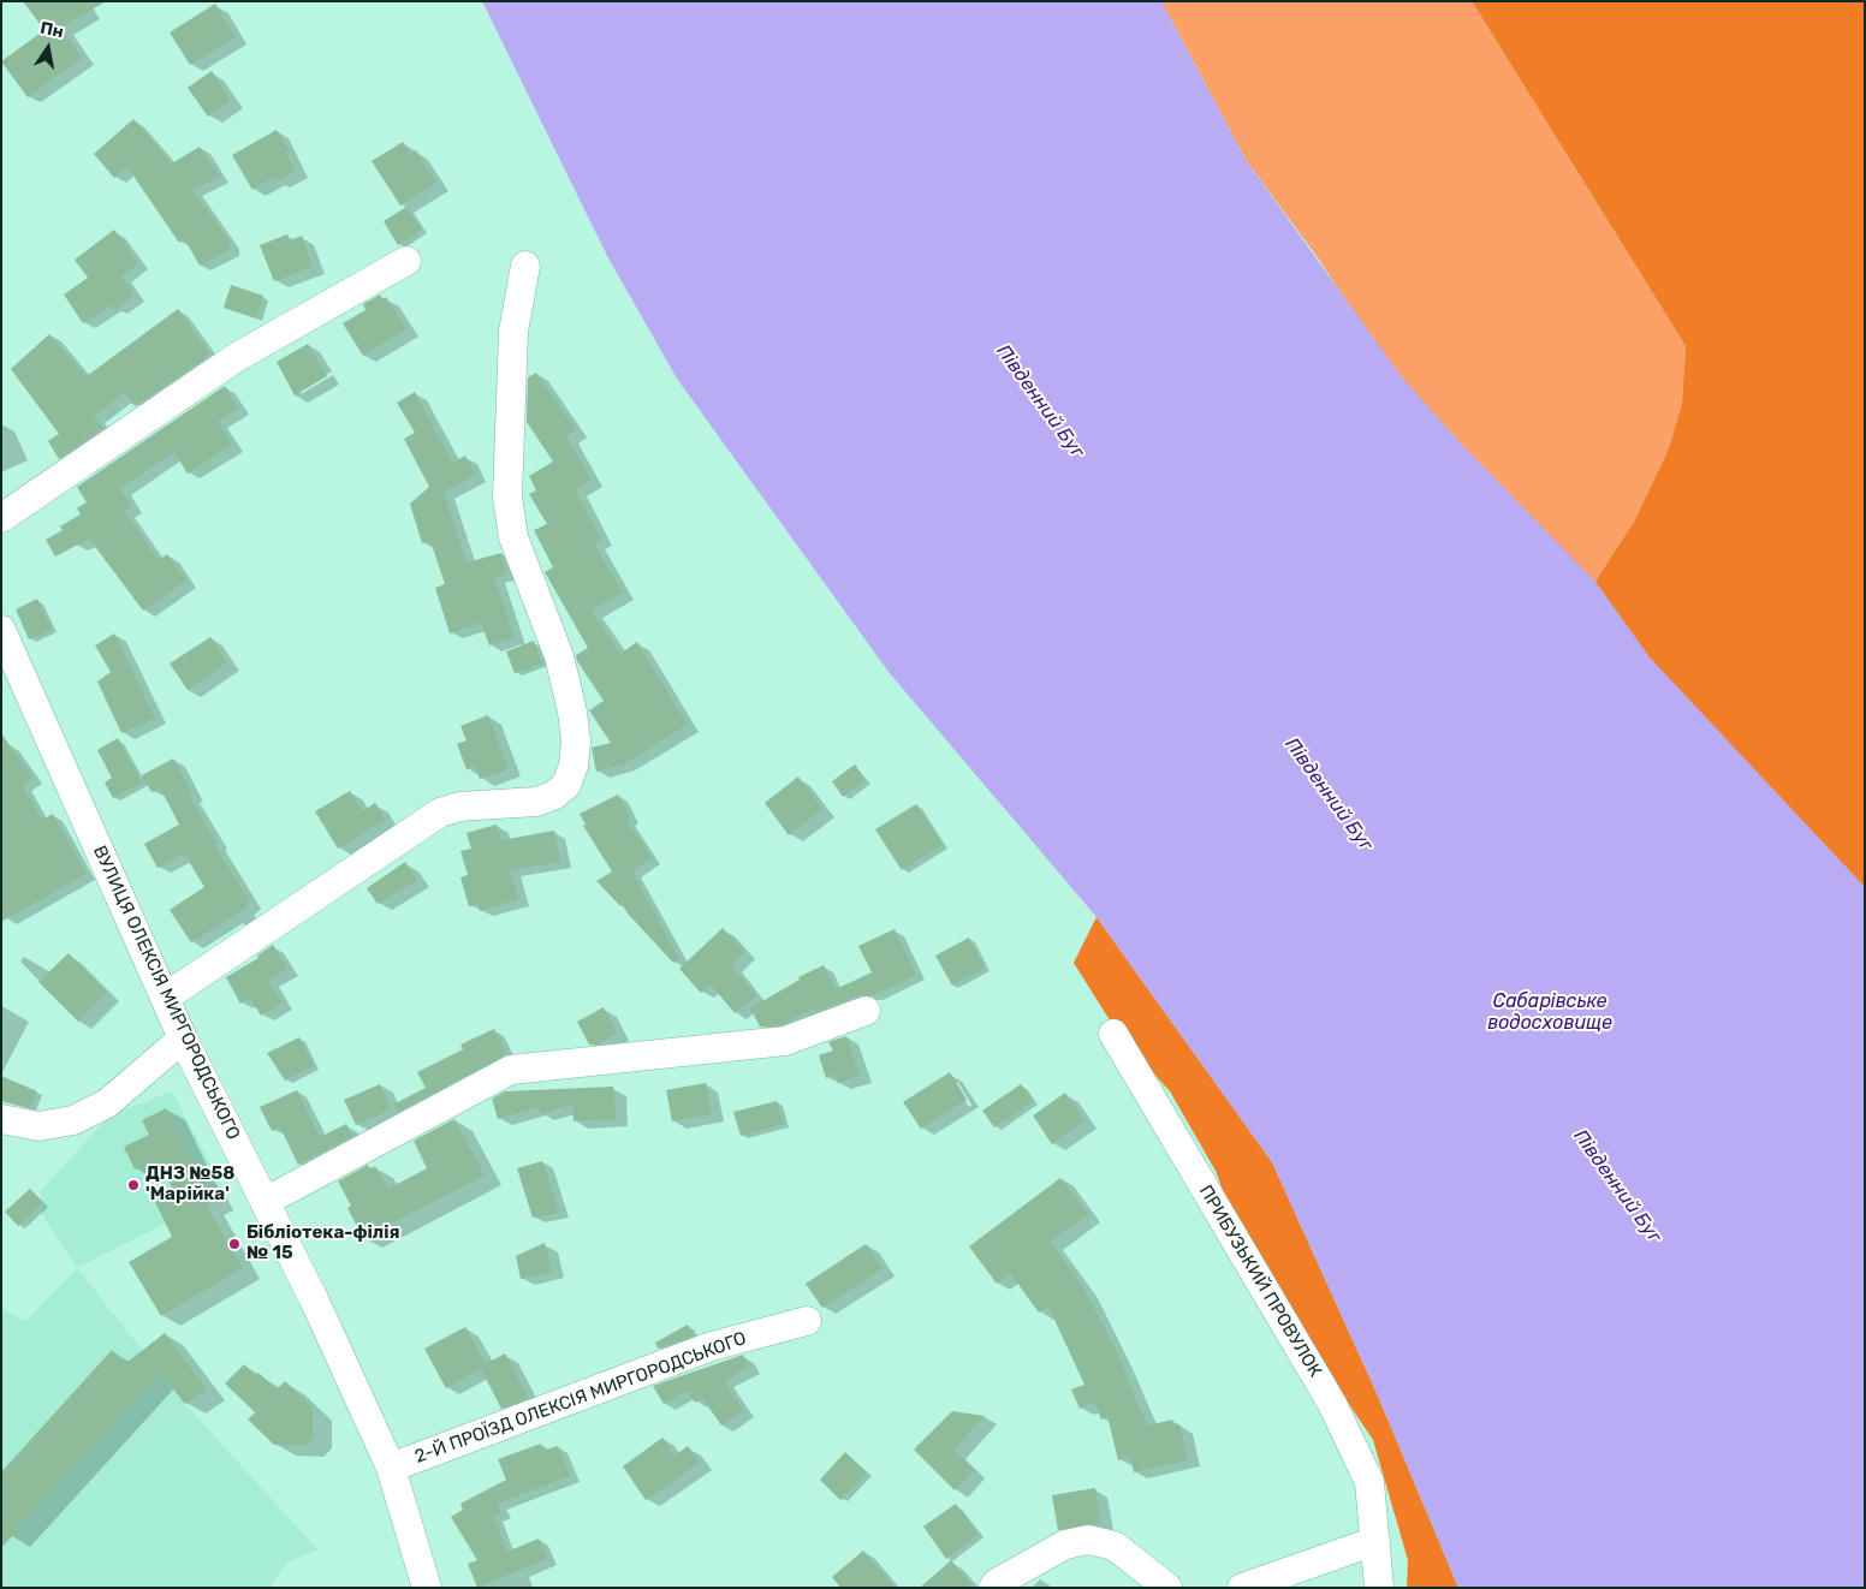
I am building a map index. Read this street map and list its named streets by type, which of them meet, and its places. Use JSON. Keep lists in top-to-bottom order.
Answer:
{
  "streets": {
    "street": ["ВУЛИЦЯ ОЛЕКСІЯ МИРГОРОДСЬКОГО", "ПРИБУЗЬКИЙ ПРОВУЛОК", "2-Й ПРОЇЗД ОЛЕКСІЯ МИРГОРОДСЬКОГО"]
  },
  "crossings": [
    ["ВУЛИЦЯ ОЛЕКСІЯ МИРГОРОДСЬКОГО", "2-Й ПРОЇЗД ОЛЕКСІЯ МИРГОРОДСЬКОГО"]
  ],
  "water": ["Південний Буг", "Сабарівське водосховище"],
  "places": ["ДНЗ №58 'Марійка'", "Бібліотека-філія № 15"],
  "north": "top"
}
